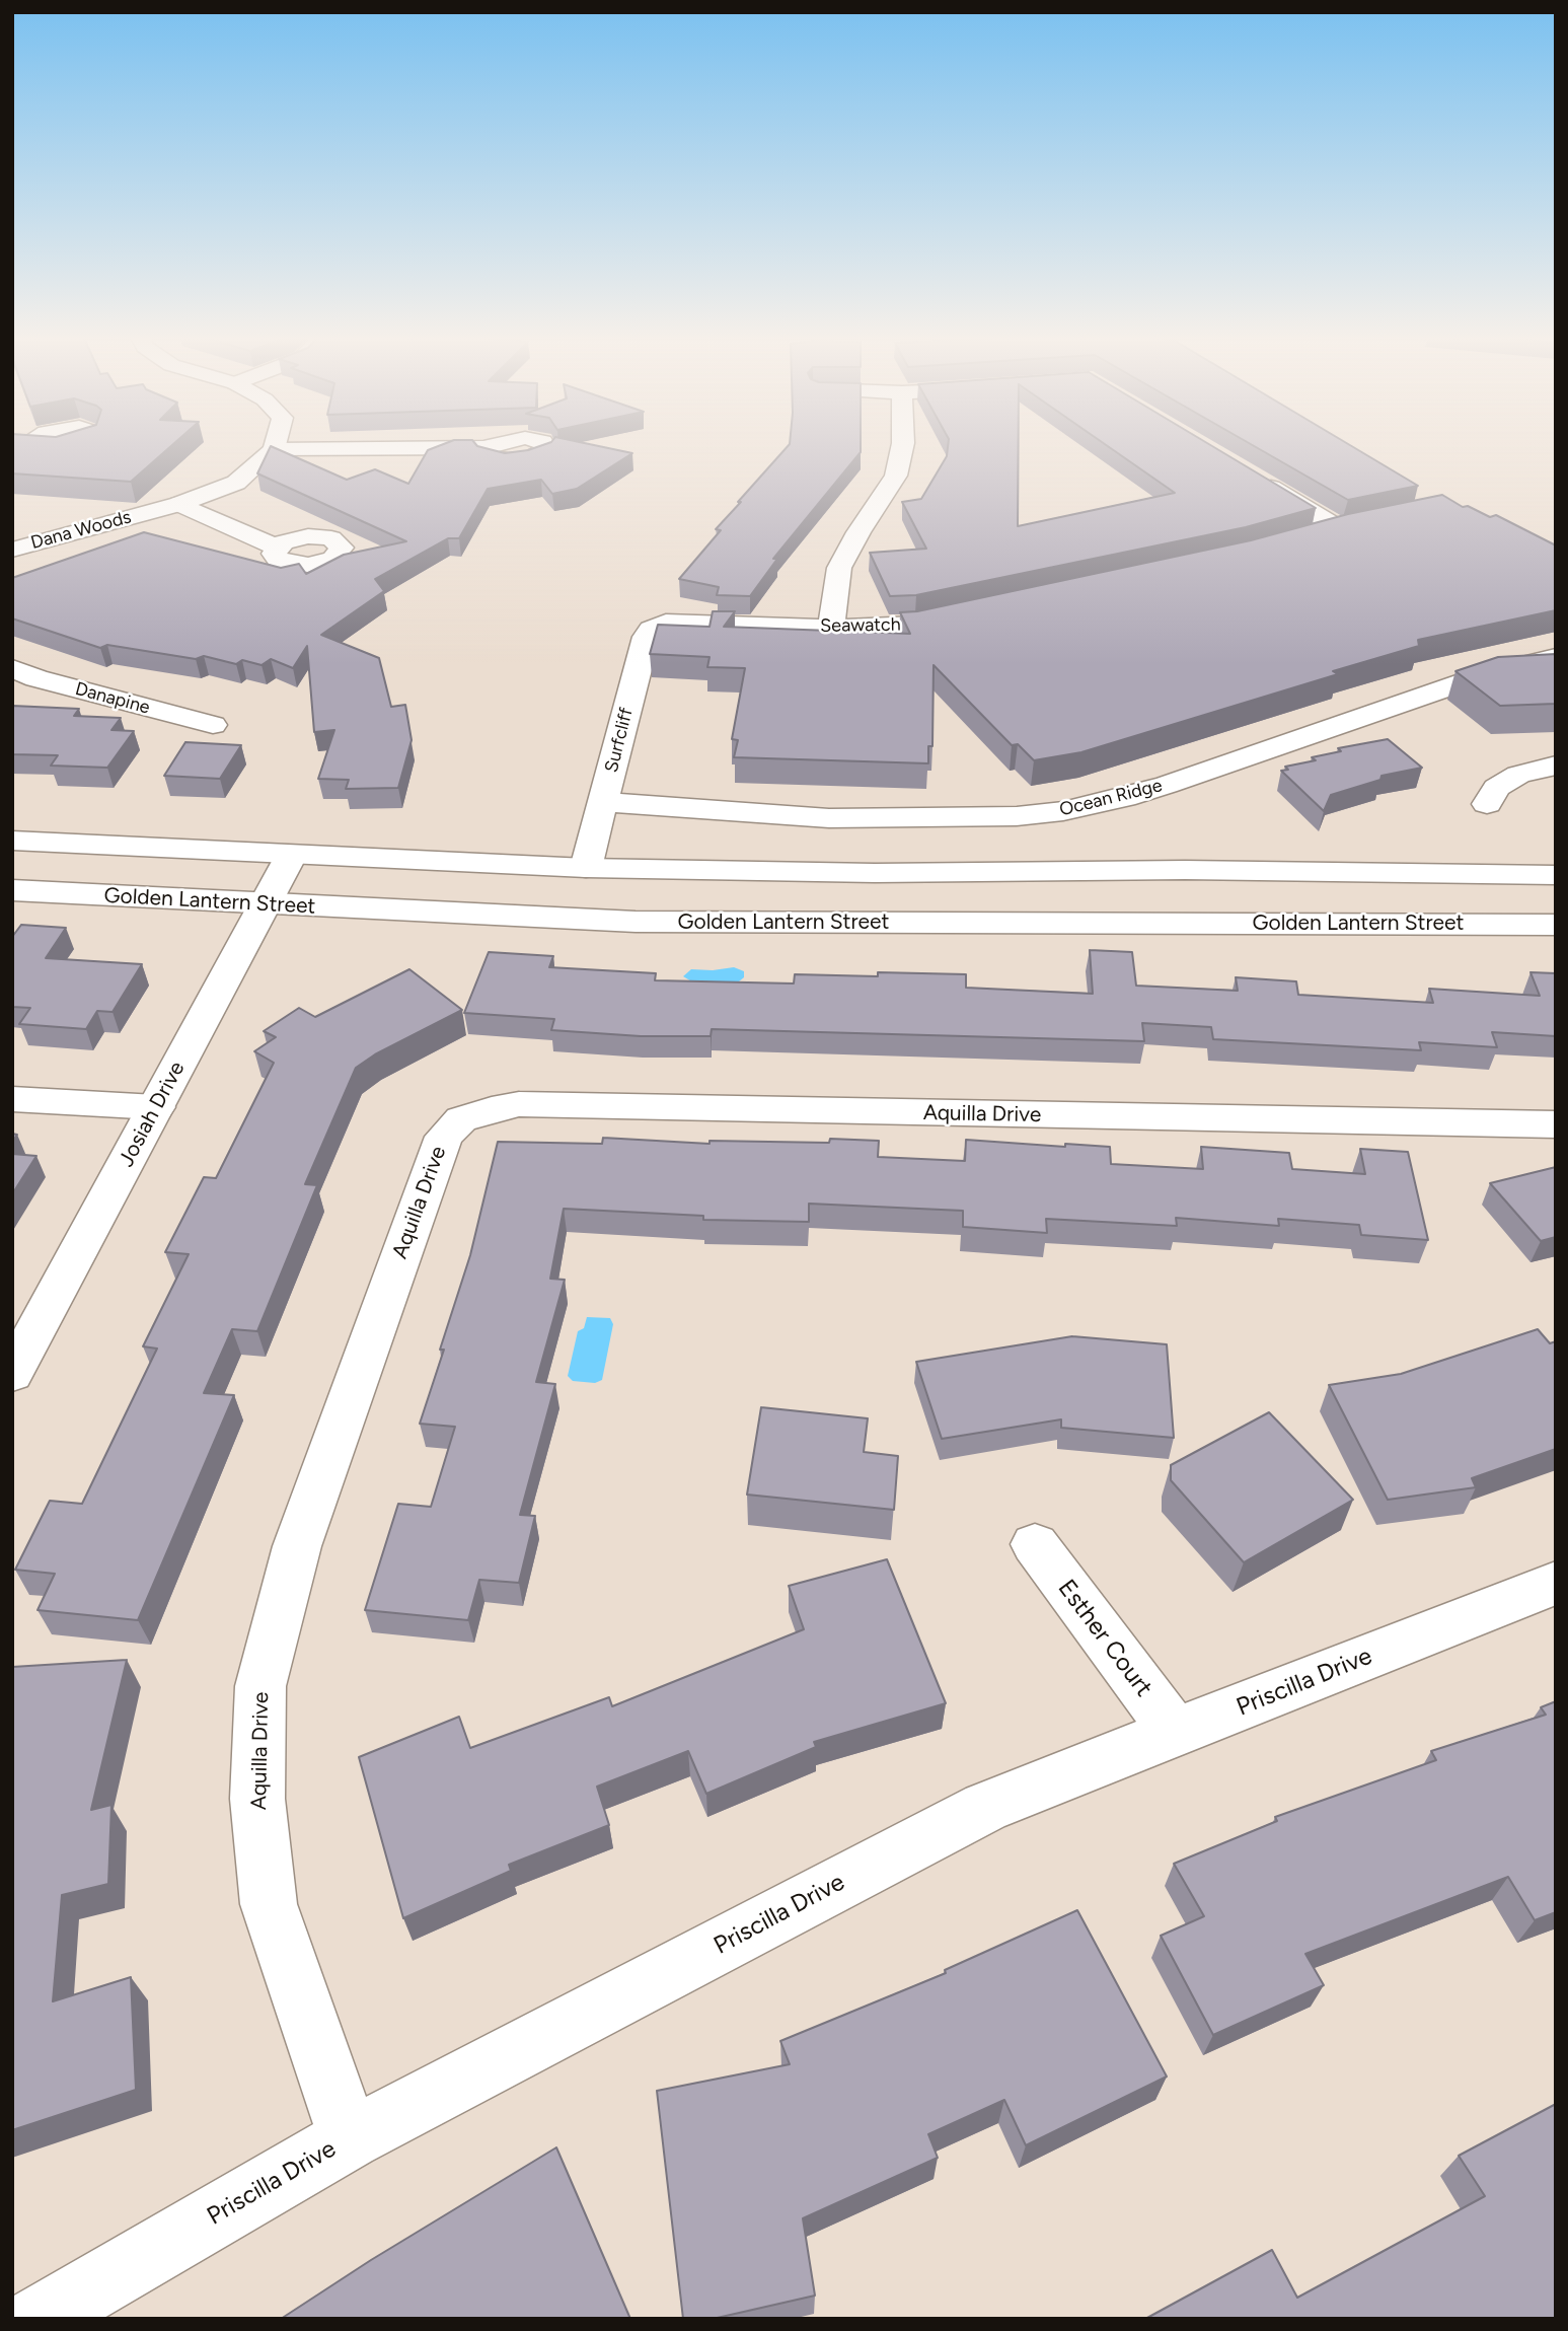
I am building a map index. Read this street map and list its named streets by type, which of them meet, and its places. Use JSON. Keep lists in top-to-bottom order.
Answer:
{
  "streets": {
    "street": [
      "Dana Woods",
      "Seawatch",
      "Danapine",
      "Surfcliff",
      "Ocean Ridge",
      "Golden Lantern Street",
      "Josiah Drive",
      "Aquilla Drive",
      "Esther Court",
      "Priscilla Drive"
    ]
  },
  "crossings": [
    ["Seawatch", "Surfcliff"],
    ["Surfcliff", "Ocean Ridge"],
    ["Golden Lantern Street", "Josiah Drive"],
    ["Aquilla Drive", "Priscilla Drive"],
    ["Esther Court", "Priscilla Drive"]
  ]
}
